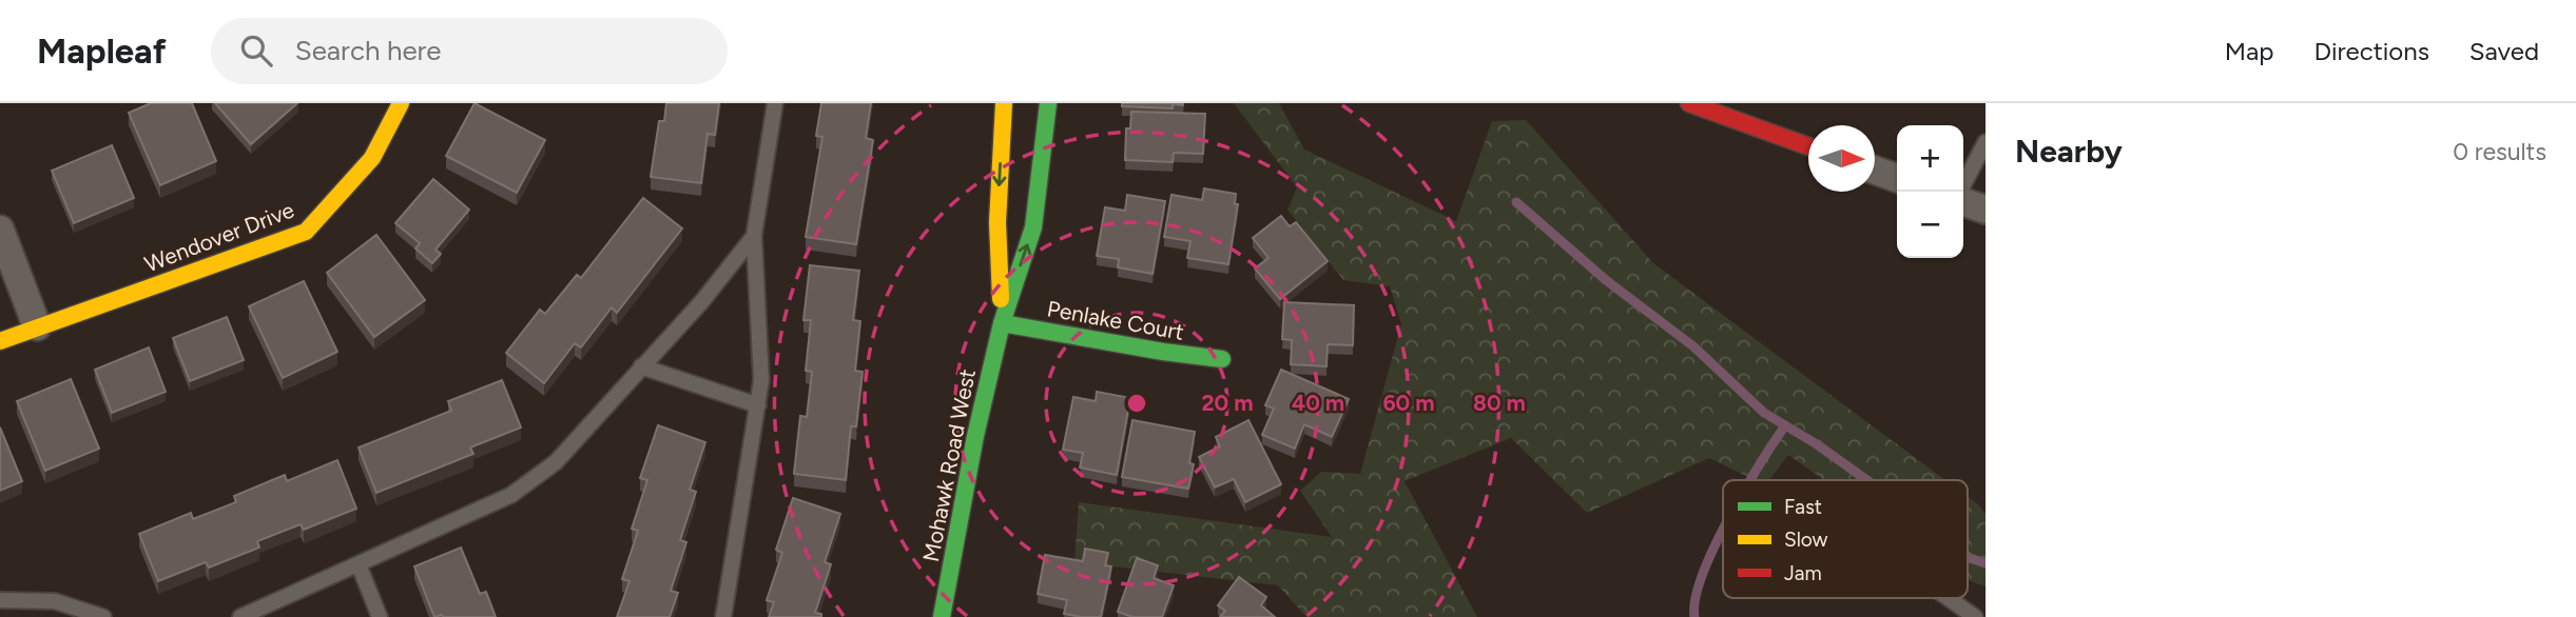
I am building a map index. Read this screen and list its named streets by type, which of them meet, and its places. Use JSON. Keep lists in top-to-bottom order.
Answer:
{
  "streets": {
    "street": ["Wendover Drive", "Penlake Court", "Mohawk Road West"]
  },
  "crossings": [
    ["Penlake Court", "Mohawk Road West"]
  ],
  "legend": ["Fast", "Slow", "Jam"],
  "north": "right",
  "page": {
    "header": "Mapleaf",
    "search": "Search here",
    "nav": ["Map", "Directions", "Saved"],
    "heading": ["Nearby", "0 results"],
    "map_buttons": ["+", "−"]
  },
  "rings": [
    "20 m",
    "40 m",
    "60 m",
    "80 m"
  ]
}
